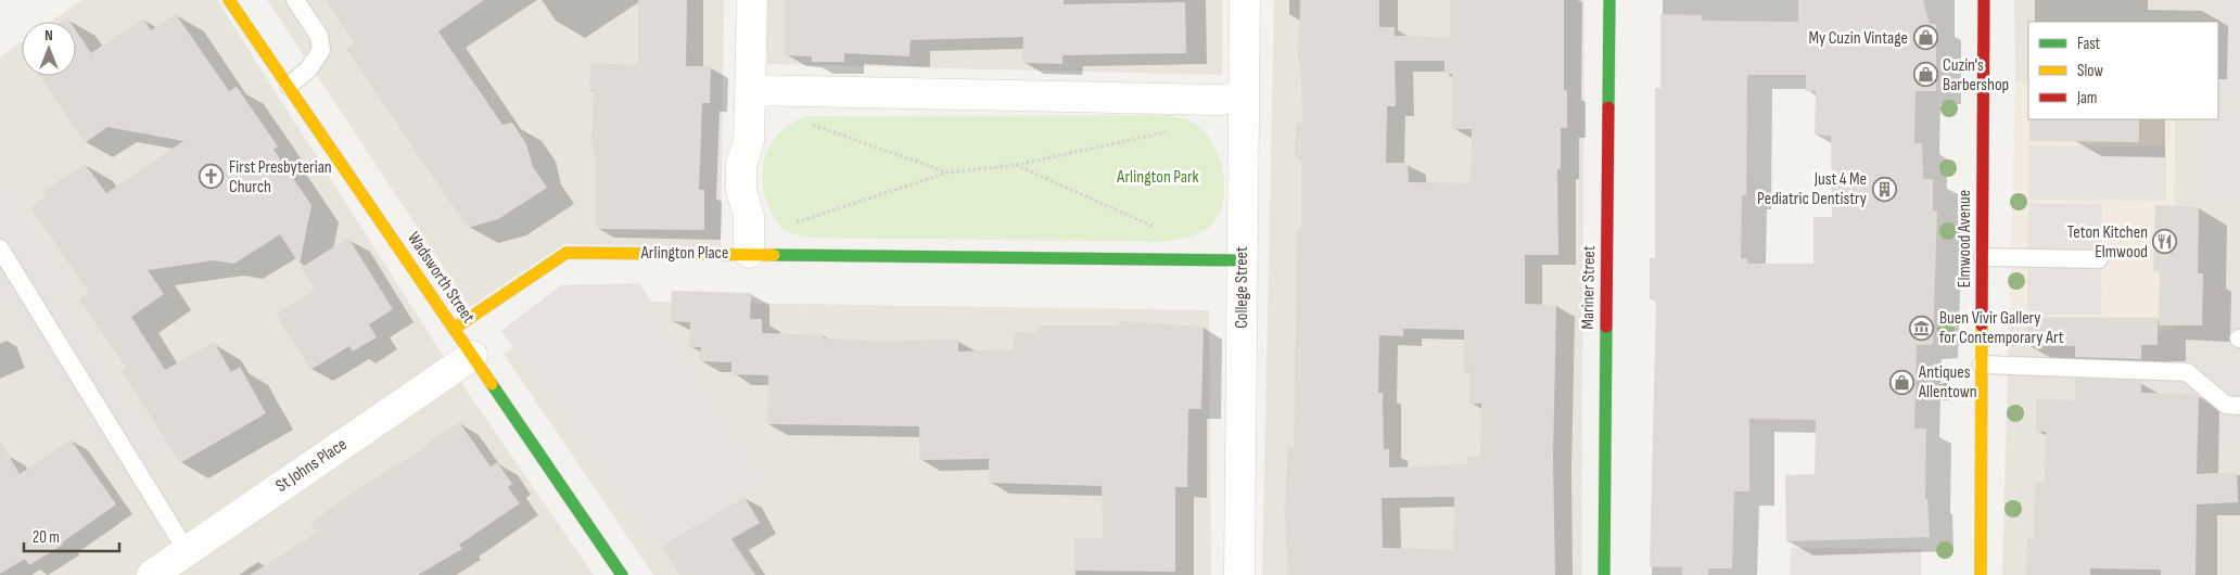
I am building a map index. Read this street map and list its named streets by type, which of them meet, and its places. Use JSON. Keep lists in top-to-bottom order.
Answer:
{
  "streets": {
    "street": [
      "Elmwood Avenue",
      "Arlington Place",
      "Wadsworth Street",
      "College Street",
      "Mariner Street",
      "St Johns Place"
    ]
  },
  "crossings": [
    ["Arlington Place", "Wadsworth Street"],
    ["Wadsworth Street", "St Johns Place"]
  ],
  "parks": ["Arlington Park"],
  "places": {
    "shop": ["My Cuzin Vintage", "Cuzin's Barbershop", "Antiques Allentown"],
    "church": ["First Presbyterian Church"],
    "building": ["Just 4 Me Pediatric Dentistry"],
    "restaurant": ["Teton Kitchen Elmwood"],
    "museum": ["Buen Vivir Gallery for Contemporary Art"]
  },
  "legend": ["Fast", "Slow", "Jam"],
  "scale_bar": "20 m",
  "north": "top"
}
